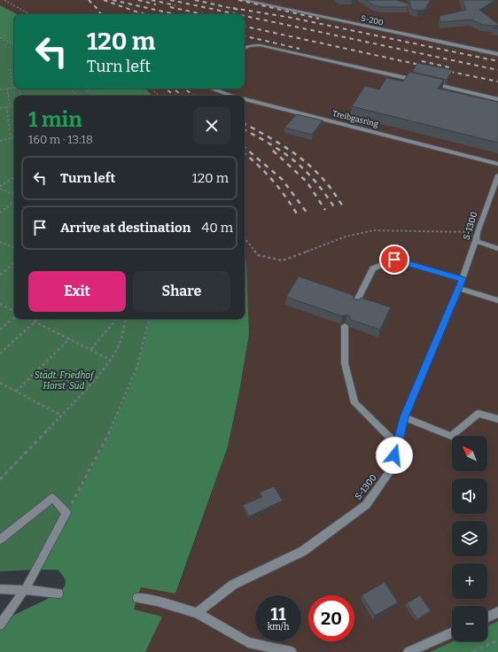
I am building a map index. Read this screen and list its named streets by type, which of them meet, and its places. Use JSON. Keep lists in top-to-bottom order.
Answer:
{
  "streets": {
    "street": ["S-200", "Treibgasring", "S-1300"]
  },
  "parks": ["Städt. Friedhof Horst-Süd"],
  "north": "top left",
  "page": {
    "turn": ["120 m", "Turn left"],
    "heading": ["1 min", "160 m · 13:18"],
    "list": [
      {
        "name": "Turn left",
        "value": "120 m"
      },
      {
        "name": "Arrive at destination",
        "value": "40 m"
      }
    ],
    "buttons": ["Exit", "Share"],
    "map_buttons": ["+", "−"],
    "speed": "11 km/h",
    "limit": "20"
  }
}
